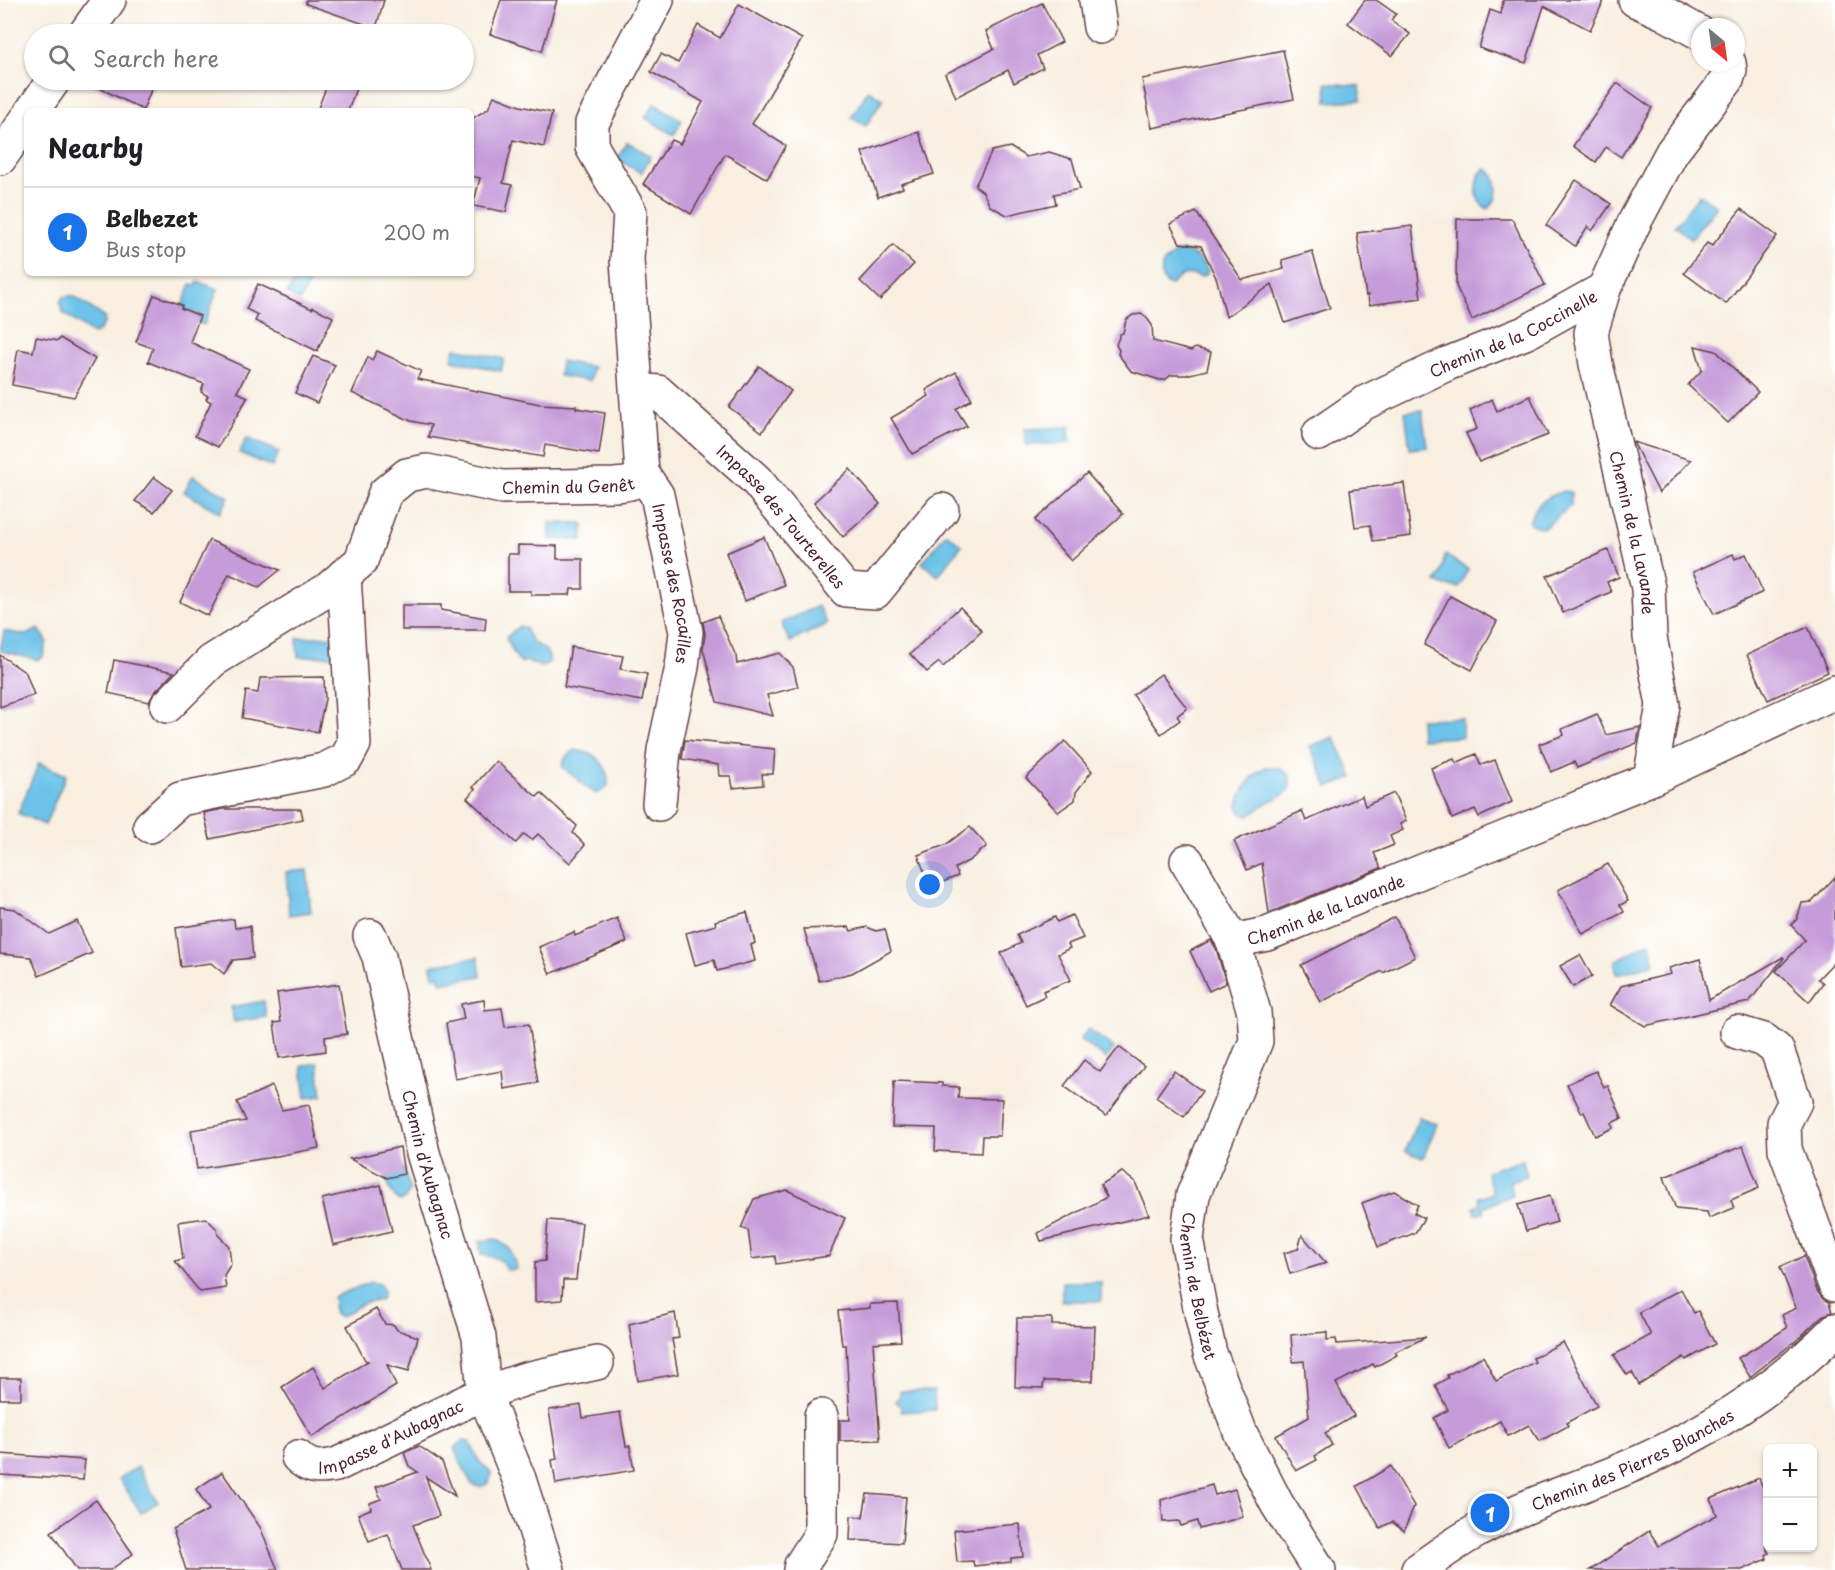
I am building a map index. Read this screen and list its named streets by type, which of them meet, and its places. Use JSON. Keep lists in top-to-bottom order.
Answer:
{
  "streets": {
    "street": [
      "Chemin de la Coccinelle",
      "Chemin du Genêt",
      "Impasse des Tourterelles",
      "Chemin de la Lavande",
      "Impasse des Rocailles",
      "Chemin d'Aubagnac",
      "Chemin de Belbézet",
      "Impasse d'Aubagnac",
      "Chemin des Pierres Blanches"
    ]
  },
  "crossings": [
    ["Chemin de la Coccinelle", "Chemin de la Lavande"],
    ["Chemin du Genêt", "Impasse des Tourterelles"],
    ["Chemin du Genêt", "Impasse des Rocailles"],
    ["Chemin de la Lavande", "Chemin de Belbézet"],
    ["Chemin d'Aubagnac", "Impasse d'Aubagnac"]
  ],
  "north": "bottom right",
  "page": {
    "search": "Search here",
    "heading": "Nearby",
    "list": [
      {
        "mark": "1",
        "name": "Belbezet",
        "note": "Bus stop",
        "value": "200 m"
      }
    ],
    "map_buttons": ["+", "−"],
    "pins": "1"
  }
}
